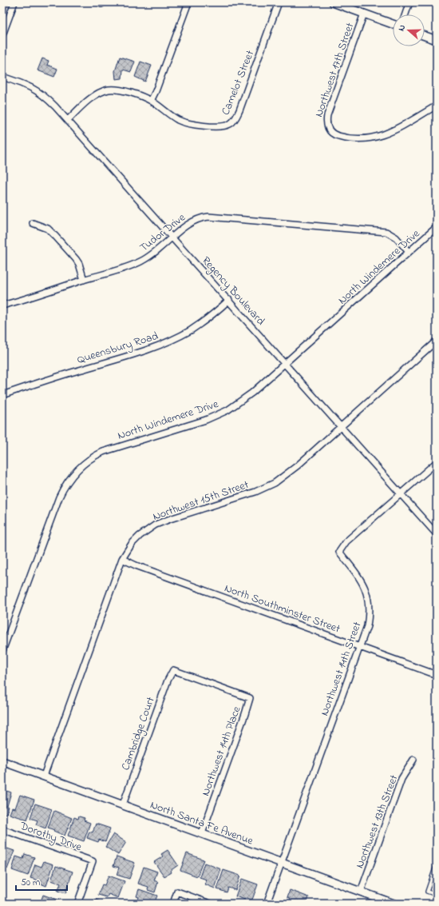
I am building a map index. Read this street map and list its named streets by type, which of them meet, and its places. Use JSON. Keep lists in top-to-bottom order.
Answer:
{
  "streets": {
    "main road": ["North Santa Fe Avenue"],
    "street": [
      "Northwest 17th Street",
      "Camelot Street",
      "Tudor Drive",
      "North Windemere Drive",
      "Regency Boulevard",
      "Queensbury Road",
      "Northwest 15th Street",
      "North Southminster Street",
      "Northwest 14th Street",
      "Cambridge Court",
      "Northwest 14th Place",
      "Northwest 13th Street",
      "Dorothy Drive"
    ]
  },
  "crossings": [
    ["Camelot Street", "Regency Boulevard"],
    ["Tudor Drive", "North Windemere Drive"],
    ["Tudor Drive", "Regency Boulevard"],
    ["North Windemere Drive", "Regency Boulevard"],
    ["Regency Boulevard", "Queensbury Road"],
    ["Regency Boulevard", "Northwest 15th Street"],
    ["Regency Boulevard", "Northwest 14th Street"],
    ["Northwest 15th Street", "North Southminster Street"],
    ["Northwest 15th Street", "North Santa Fe Avenue"],
    ["North Southminster Street", "Northwest 14th Street"],
    ["Northwest 14th Street", "North Santa Fe Avenue"],
    ["Cambridge Court", "Northwest 14th Place"],
    ["Cambridge Court", "North Santa Fe Avenue"],
    ["Northwest 14th Place", "North Santa Fe Avenue"],
    ["Northwest 13th Street", "North Santa Fe Avenue"]
  ],
  "scale_bar": "50 m",
  "north": "left"
}
